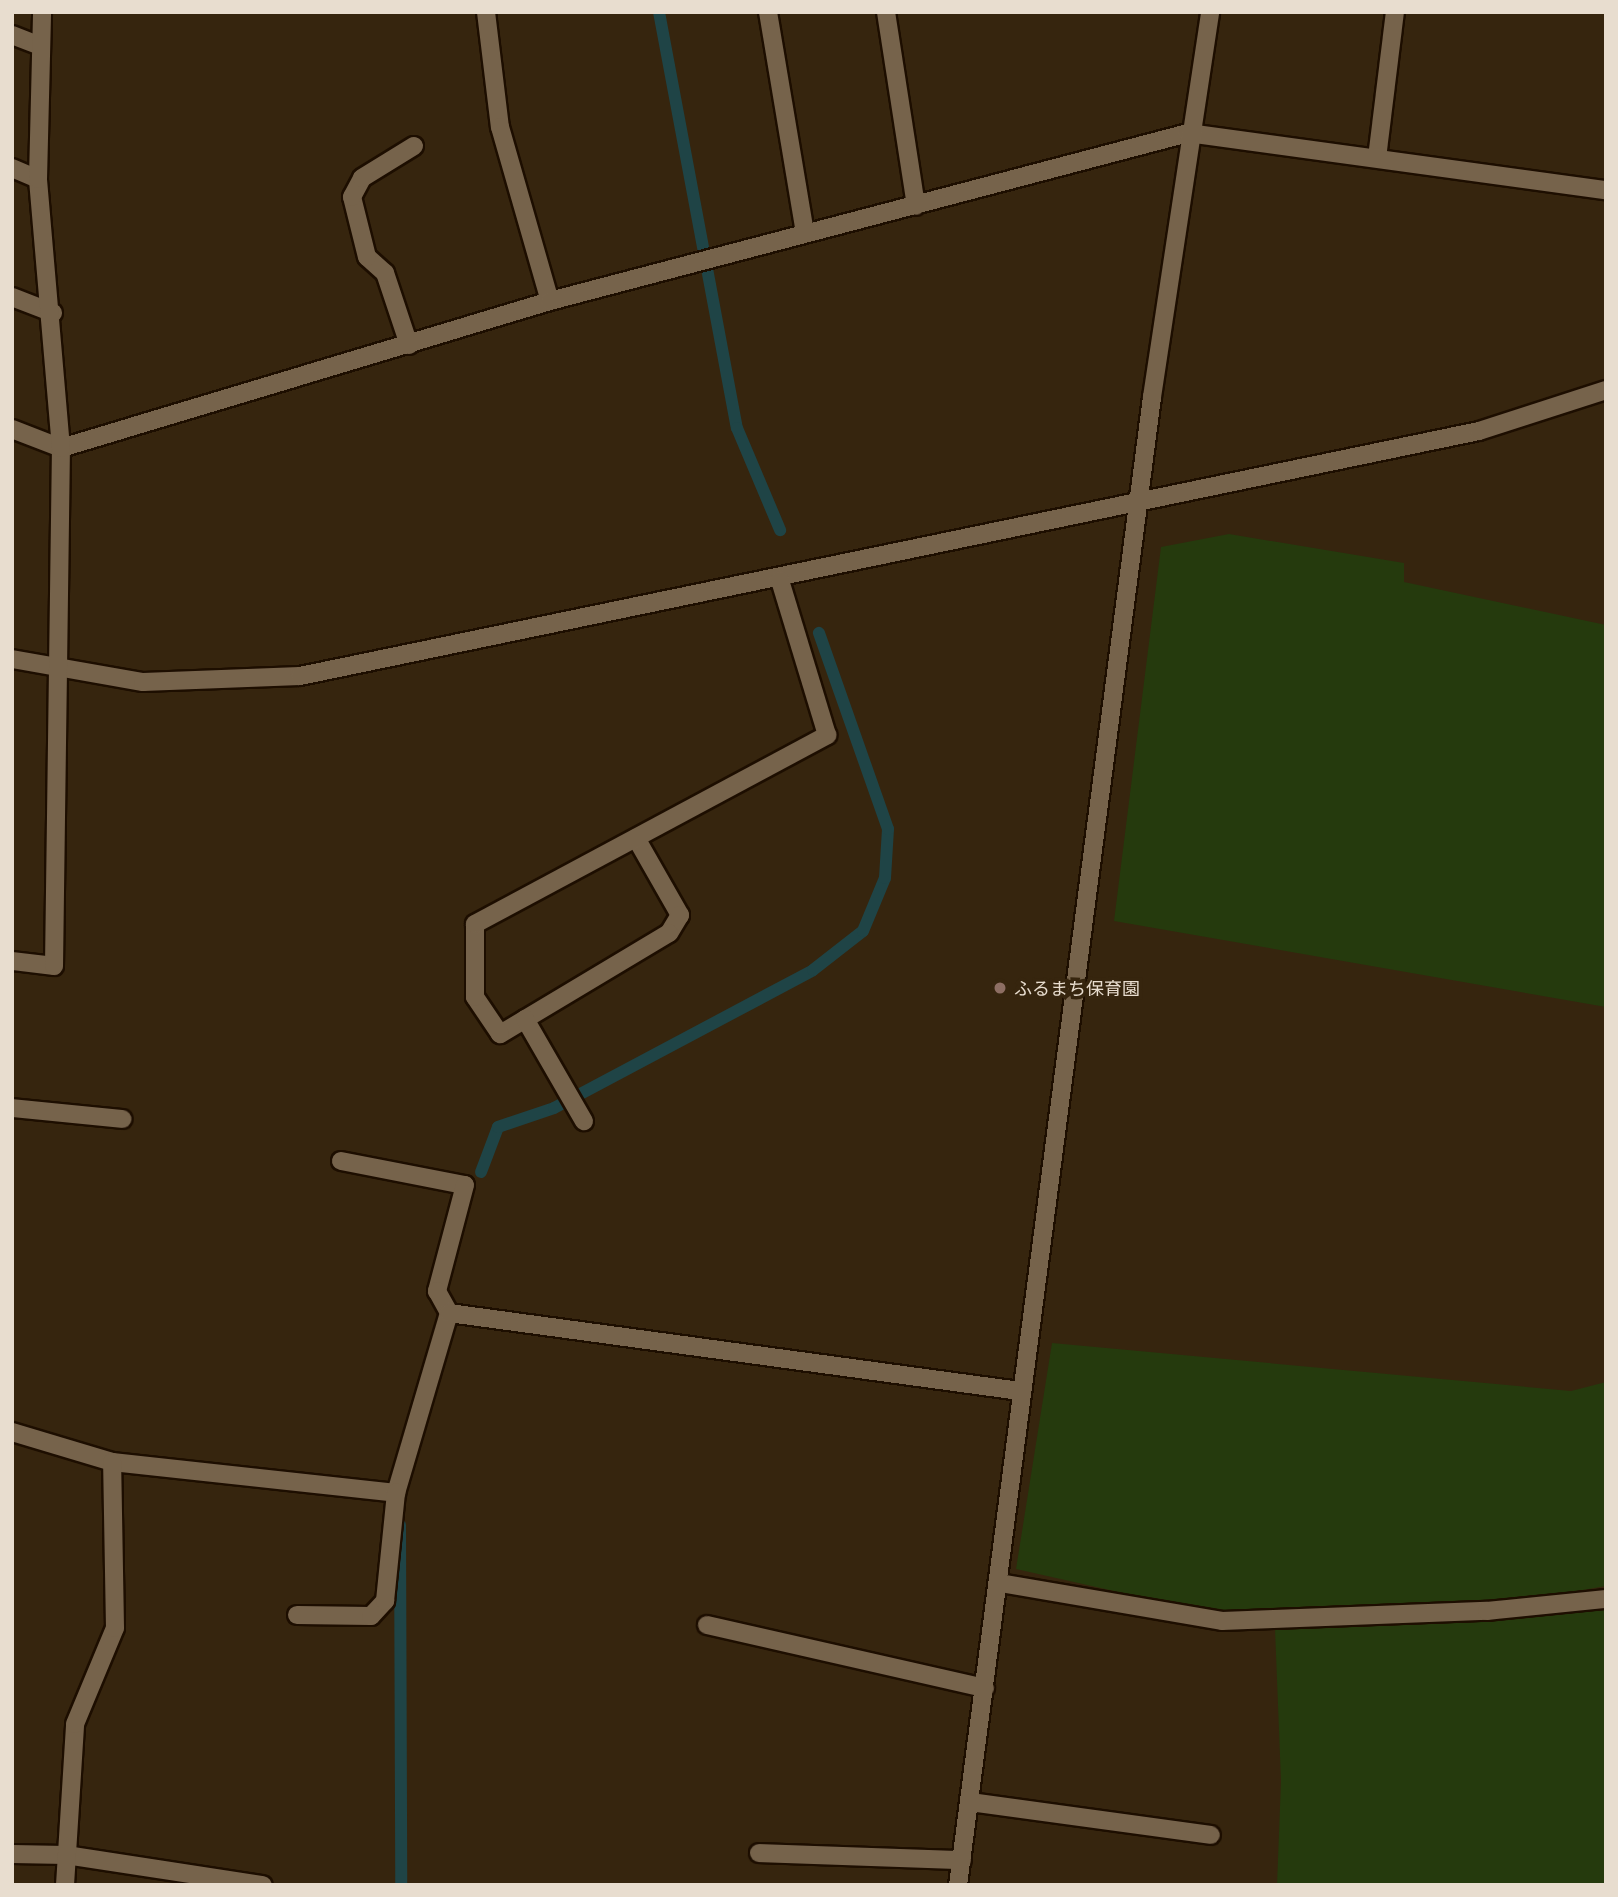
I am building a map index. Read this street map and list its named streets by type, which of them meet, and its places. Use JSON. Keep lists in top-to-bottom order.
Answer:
{
  "places": ["ふるまち保育園"]
}
